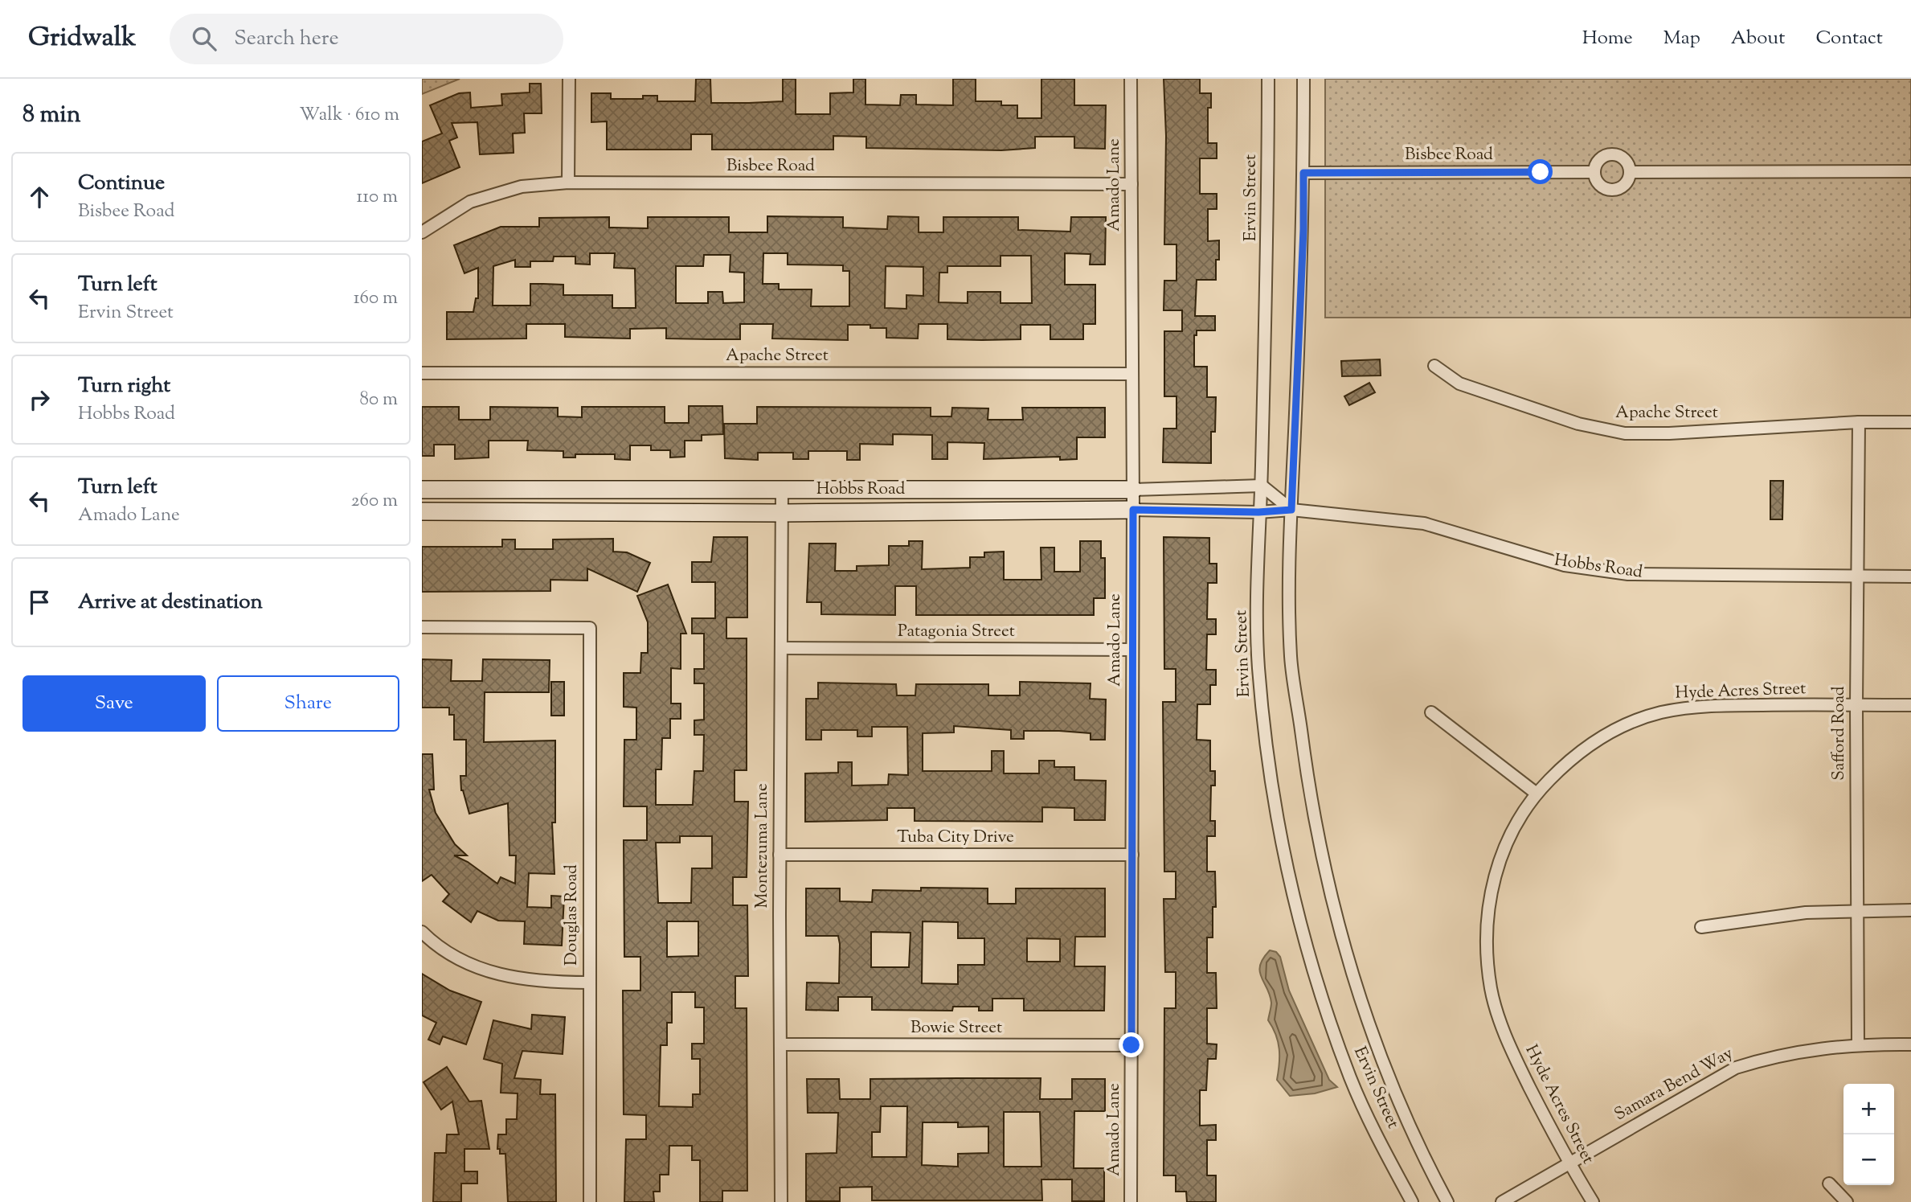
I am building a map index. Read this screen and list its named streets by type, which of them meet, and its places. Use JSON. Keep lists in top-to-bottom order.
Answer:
{
  "streets": {
    "street": [
      "Bisbee Road",
      "Amado Lane",
      "Ervin Street",
      "Apache Street",
      "Hobbs Road",
      "Patagonia Street",
      "Hyde Acres Street",
      "Safford Road",
      "Tuba City Drive",
      "Montezuma Lane",
      "Douglas Road",
      "Bowie Street",
      "Samara Bend Way"
    ]
  },
  "crossings": [
    ["Bisbee Road", "Amado Lane"],
    ["Bisbee Road", "Ervin Street"],
    ["Amado Lane", "Apache Street"],
    ["Amado Lane", "Hobbs Road"],
    ["Amado Lane", "Patagonia Street"],
    ["Amado Lane", "Tuba City Drive"],
    ["Amado Lane", "Bowie Street"],
    ["Ervin Street", "Hobbs Road"],
    ["Apache Street", "Safford Road"],
    ["Hobbs Road", "Safford Road"],
    ["Hobbs Road", "Montezuma Lane"],
    ["Patagonia Street", "Montezuma Lane"],
    ["Hyde Acres Street", "Safford Road"],
    ["Hyde Acres Street", "Samara Bend Way"],
    ["Safford Road", "Samara Bend Way"],
    ["Tuba City Drive", "Montezuma Lane"],
    ["Montezuma Lane", "Bowie Street"]
  ],
  "page": {
    "header": "Gridwalk",
    "search": "Search here",
    "nav": [
      "Home",
      "Map",
      "About",
      "Contact"
    ],
    "heading": ["8 min", "Walk · 610 m"],
    "list": [
      ["Continue", "Bisbee Road", "110 m"],
      ["Turn left", "Ervin Street", "160 m"],
      ["Turn right", "Hobbs Road", "80 m"],
      ["Turn left", "Amado Lane", "260 m"],
      "Arrive at destination"
    ],
    "buttons": ["Save", "Share"],
    "map_buttons": ["+", "−"]
  }
}
